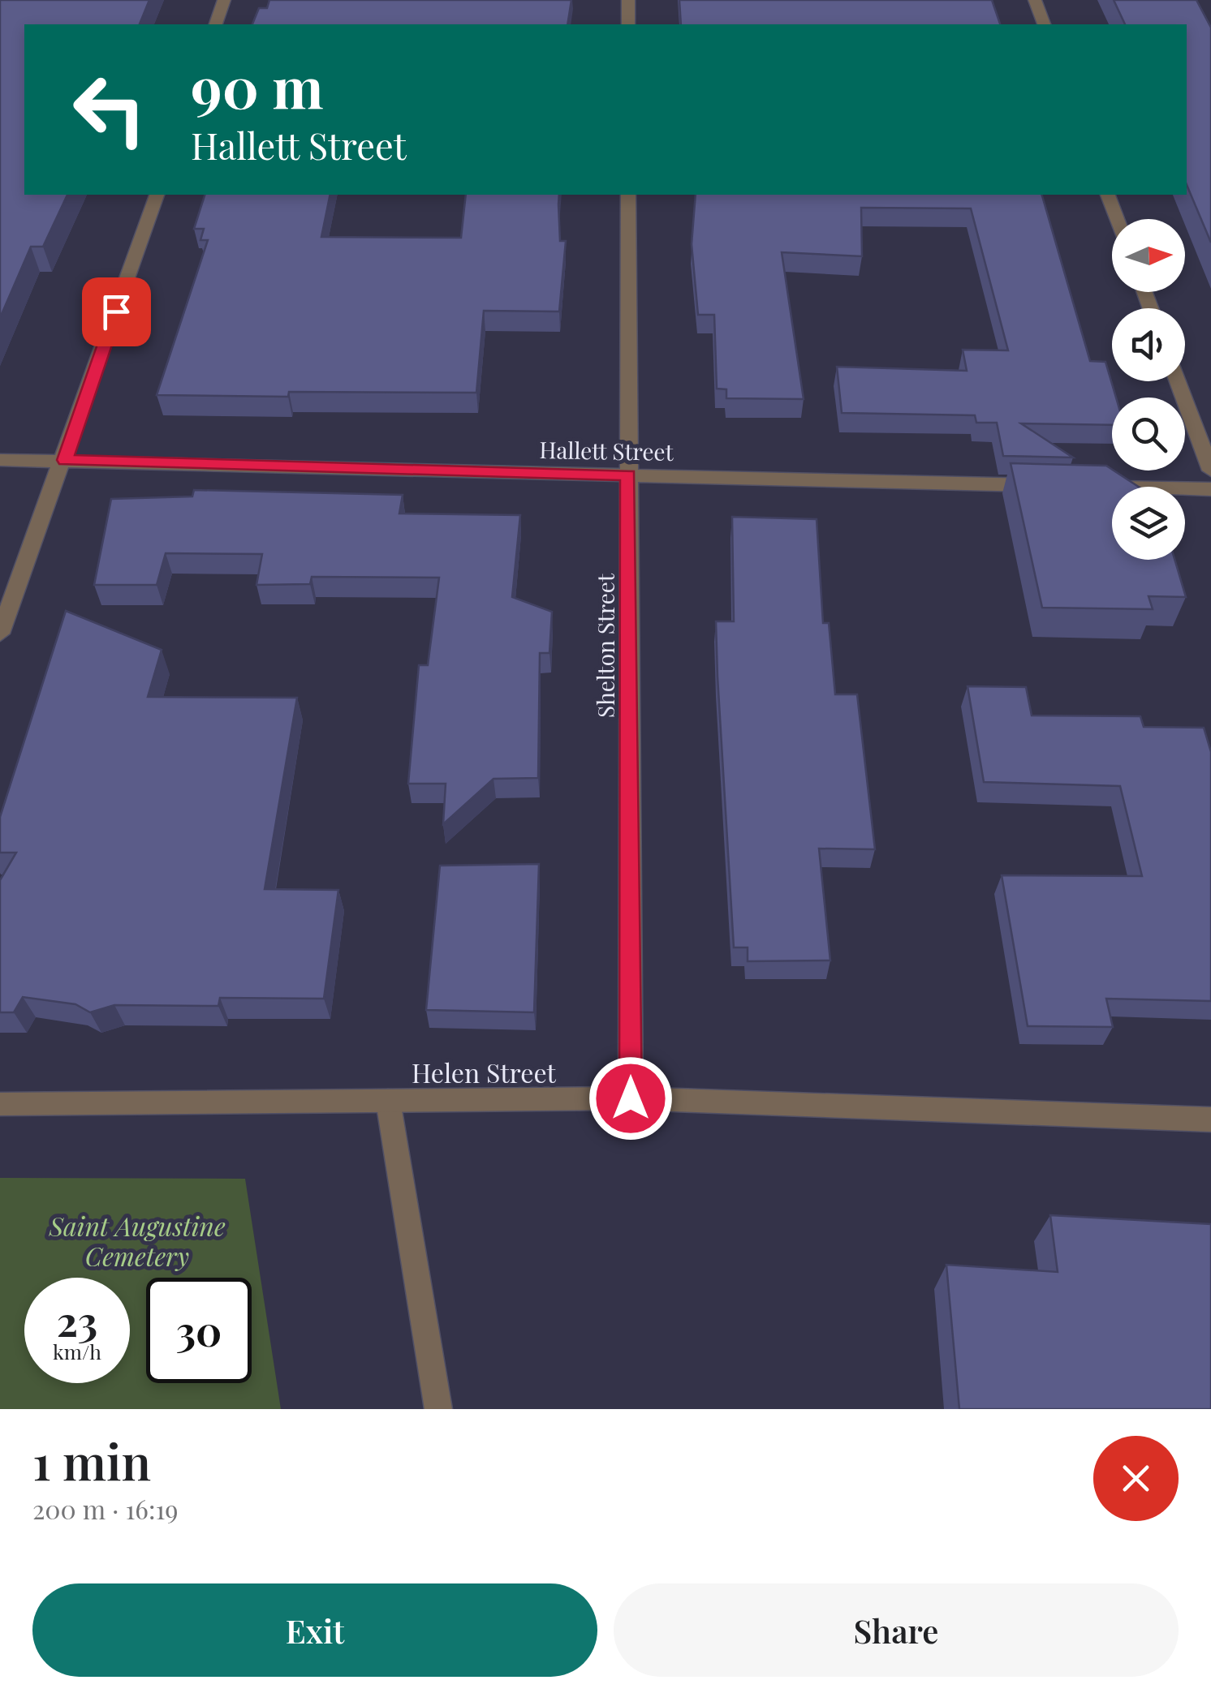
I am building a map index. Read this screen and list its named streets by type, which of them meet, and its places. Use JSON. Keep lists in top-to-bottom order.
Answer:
{
  "streets": {
    "street": ["Hallett Street", "Shelton Street", "Helen Street"]
  },
  "crossings": [
    ["Hallett Street", "Shelton Street"],
    ["Shelton Street", "Helen Street"]
  ],
  "parks": ["Saint Augustine Cemetery"],
  "north": "right",
  "page": {
    "turn": ["90 m", "Hallett Street"],
    "speed": "23 km/h",
    "limit": "30",
    "heading": ["1 min", "200 m · 16:19"],
    "buttons": ["Exit", "Share"]
  }
}
